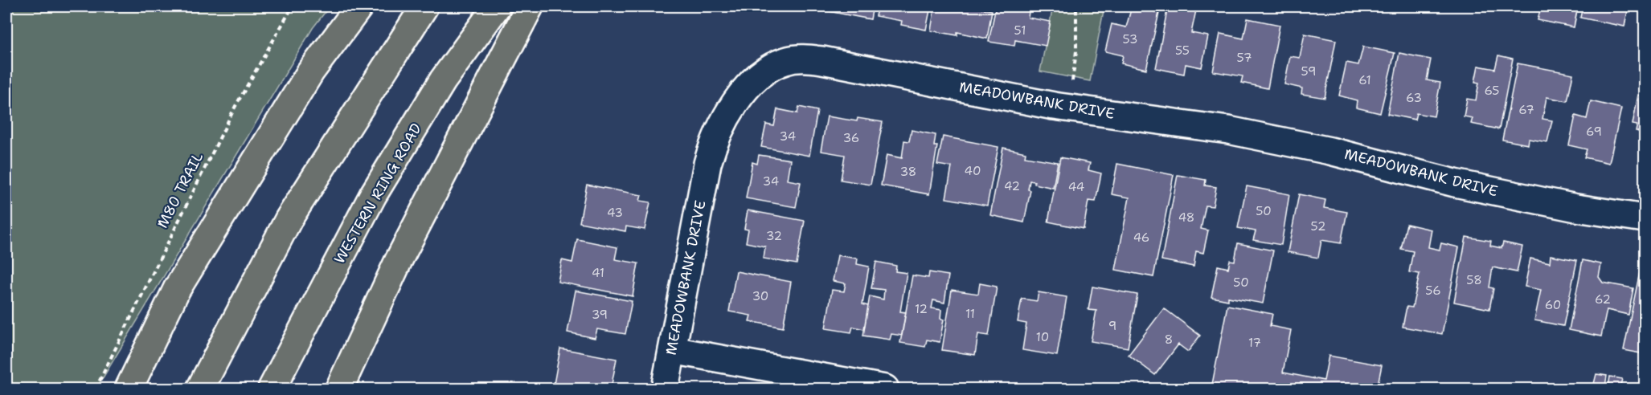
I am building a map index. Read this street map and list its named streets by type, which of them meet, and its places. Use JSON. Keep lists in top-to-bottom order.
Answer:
{
  "streets": {
    "highway": ["WESTERN RING ROAD"],
    "street": ["MEADOWBANK DRIVE"],
    "path": ["M80 TRAIL"]
  },
  "house_numbers": [
    "51",
    "53",
    "55",
    "57",
    "59",
    "61",
    "65",
    "63",
    "67",
    "69",
    "34",
    "36",
    "40",
    "38",
    "34",
    "42",
    "44",
    "50",
    "43",
    "48",
    "52",
    "32",
    "46",
    "41",
    "58",
    "50",
    "56",
    "30",
    "62",
    "60",
    "12",
    "11",
    "39",
    "9",
    "10",
    "8",
    "17"
  ]
}
